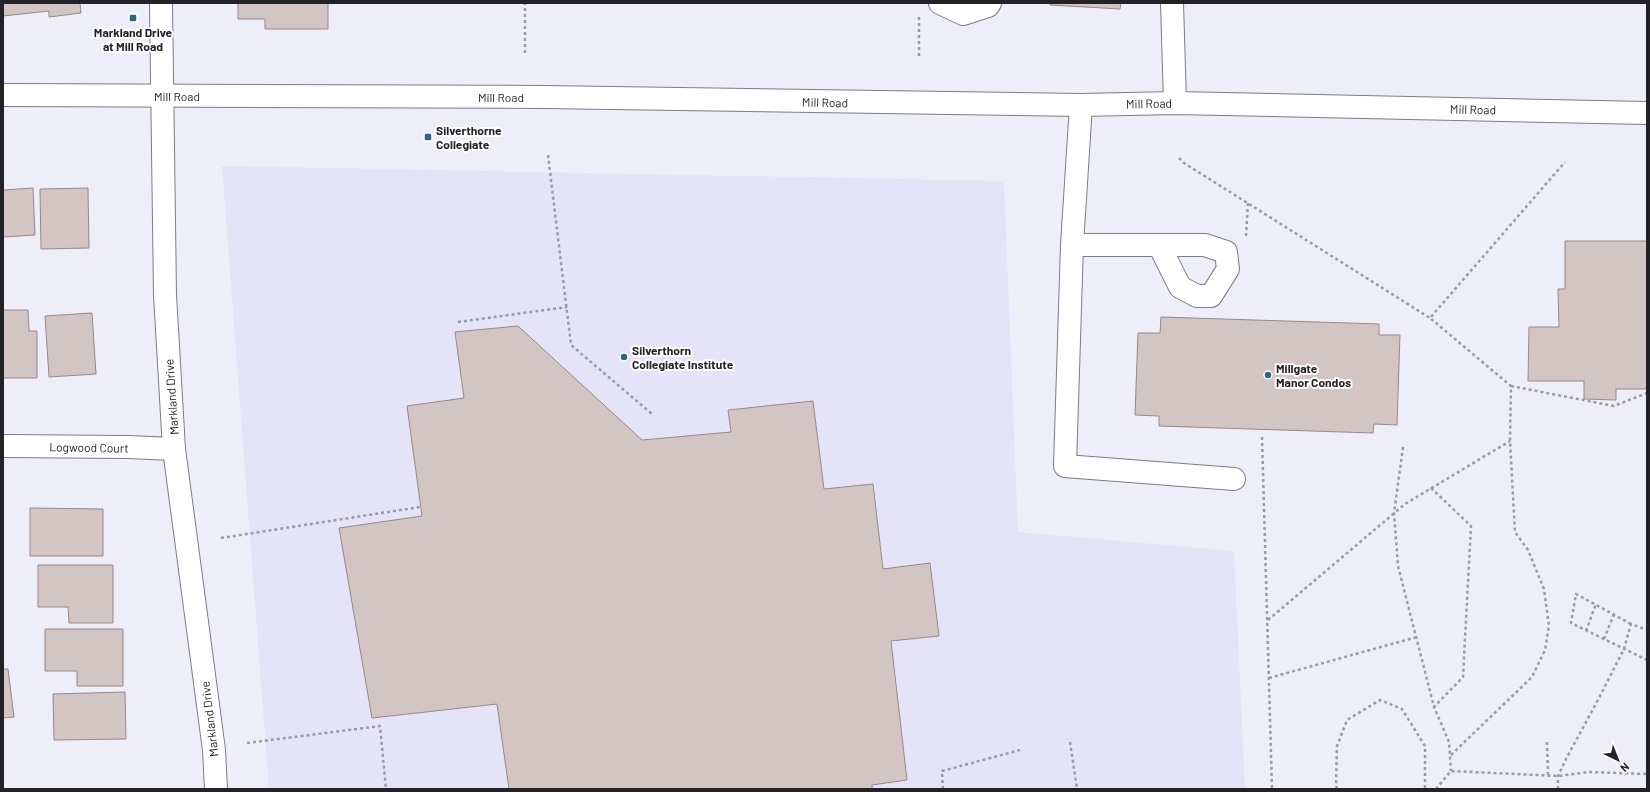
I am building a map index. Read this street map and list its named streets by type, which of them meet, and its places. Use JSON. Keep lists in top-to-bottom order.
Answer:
{
  "streets": {
    "street": ["Mill Road", "Markland Drive", "Logwood Court"]
  },
  "crossings": [
    ["Mill Road", "Markland Drive"],
    ["Markland Drive", "Logwood Court"]
  ],
  "places": {
    "transit": ["Markland Drive at Mill Road", "Silverthorne Collegiate"],
    "other": ["Silverthorn Collegiate Institute", "Millgate Manor Condos"]
  },
  "north": "bottom right"
}
